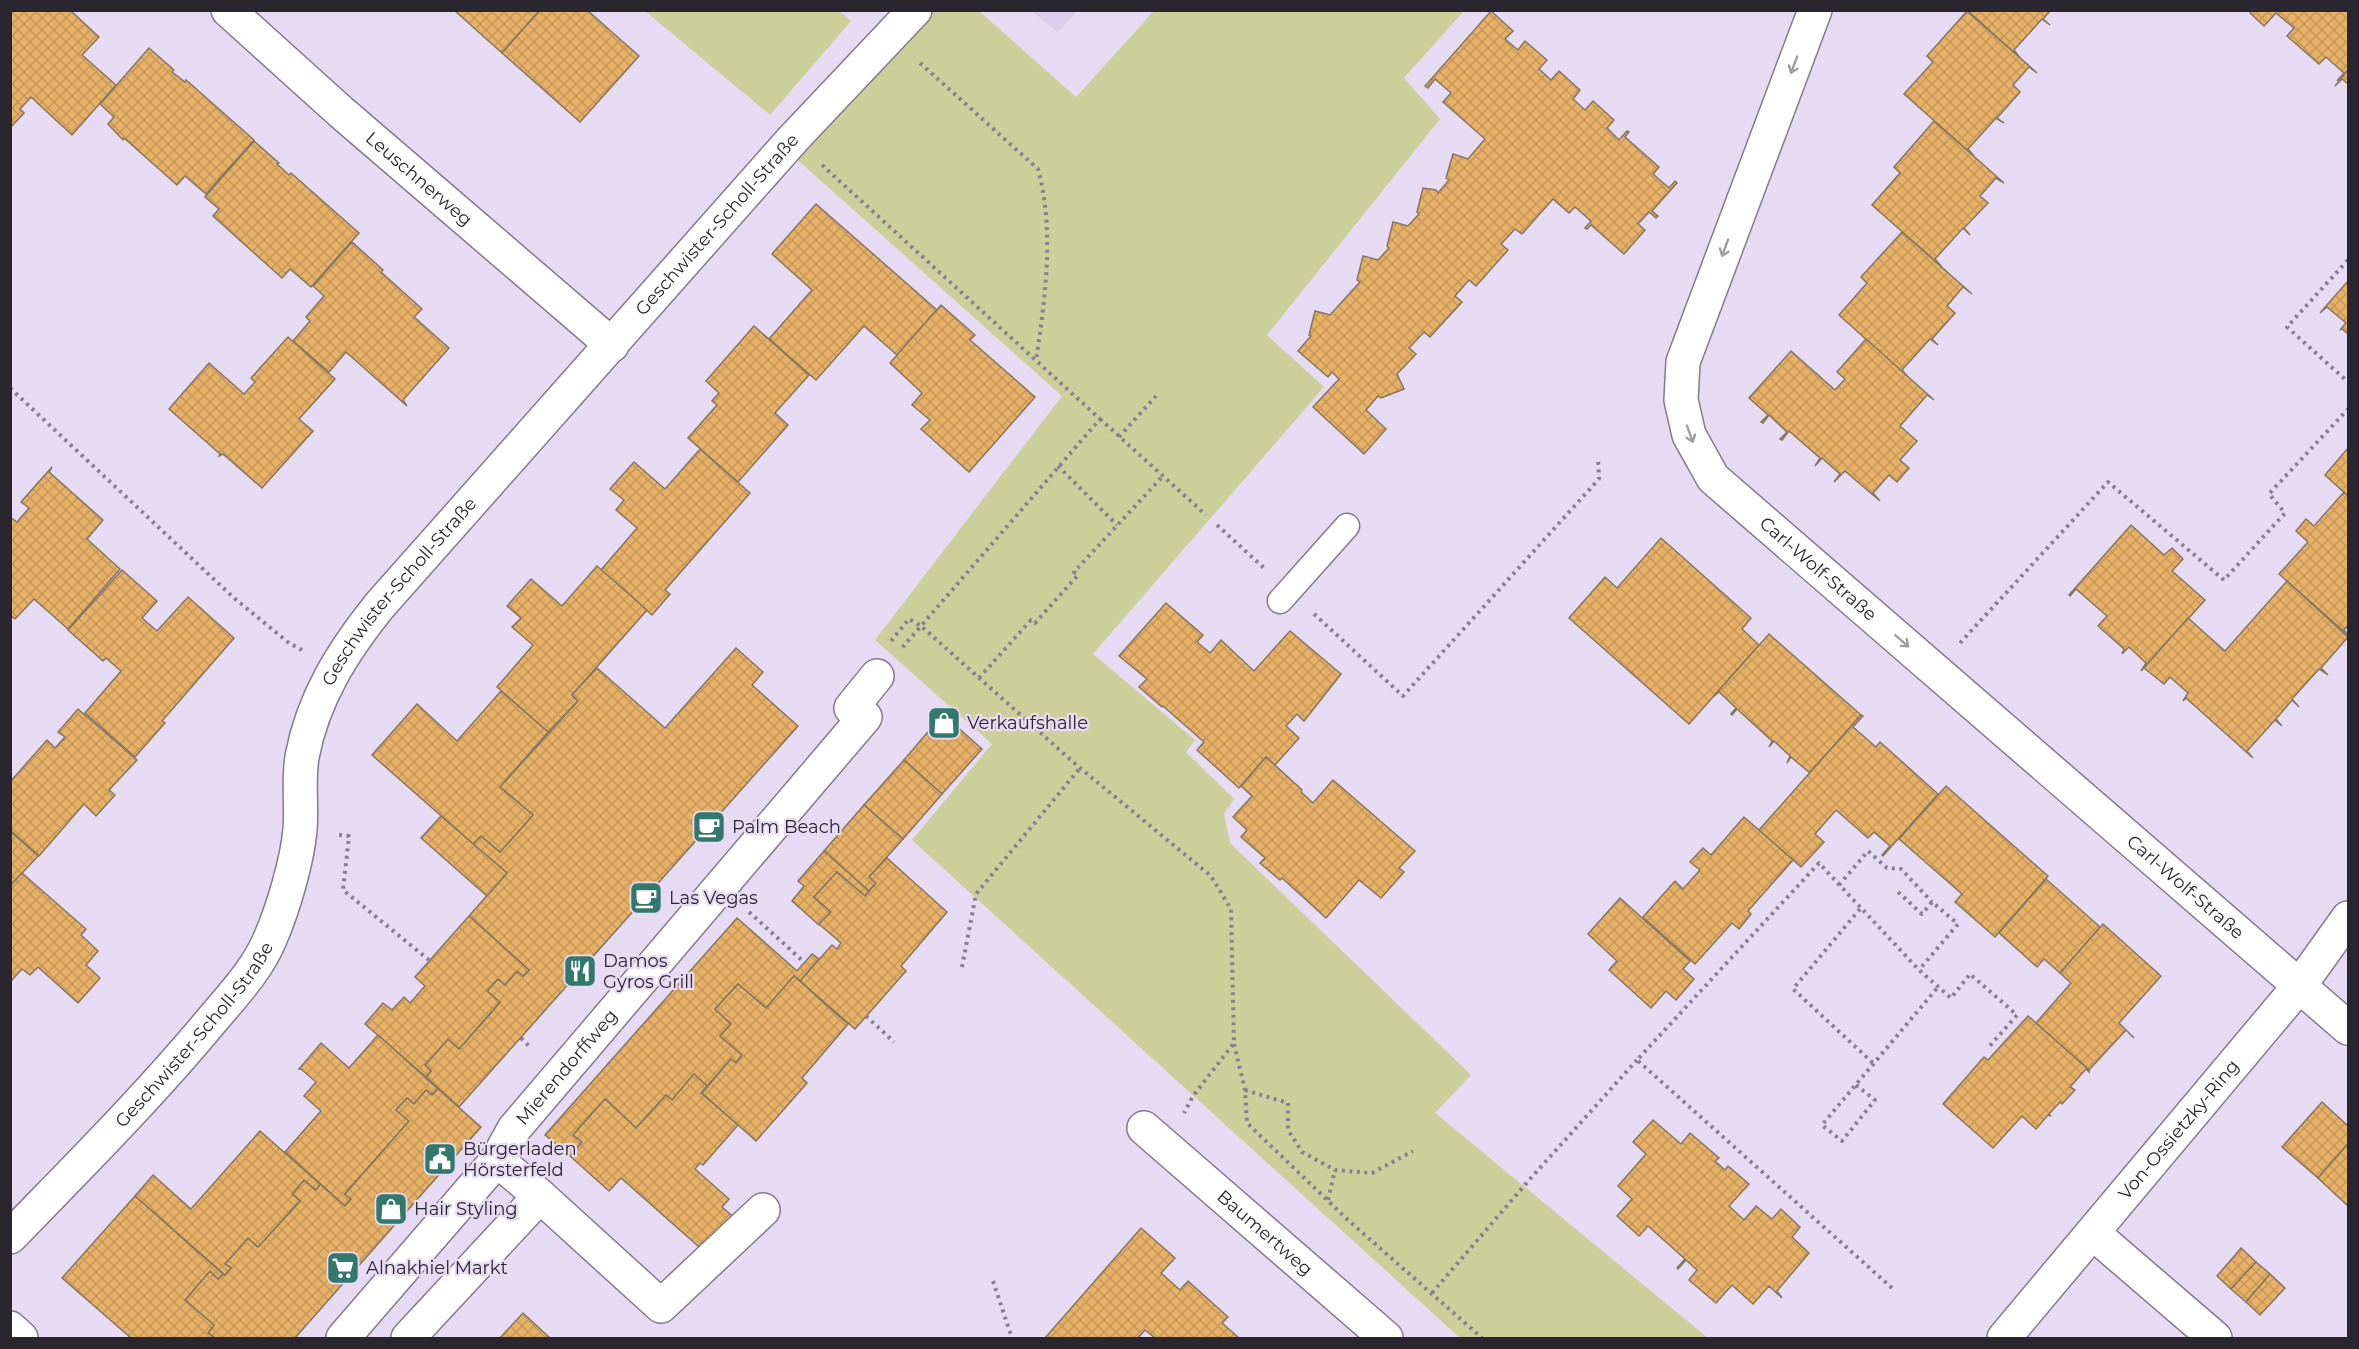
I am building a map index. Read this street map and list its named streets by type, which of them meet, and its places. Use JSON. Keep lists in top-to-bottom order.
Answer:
{
  "streets": {
    "street": [
      "Leuschnerweg",
      "Geschwister-Scholl-Straße",
      "Carl-Wolf-Straße",
      "Mierendorffweg",
      "Von-Ossietzky-Ring",
      "Baumertweg"
    ]
  },
  "crossings": [
    ["Leuschnerweg", "Geschwister-Scholl-Straße"],
    ["Carl-Wolf-Straße", "Von-Ossietzky-Ring"]
  ],
  "one_way": ["Carl-Wolf-Straße"],
  "places": {
    "shop": ["Verkaufshalle", "Hair Styling"],
    "cafe": ["Palm Beach", "Las Vegas"],
    "restaurant": ["Damos Gyros Grill"],
    "public building": ["Bürgerladen Hörsterfeld"],
    "supermarket": ["Alnakhiel Markt"]
  }
}
